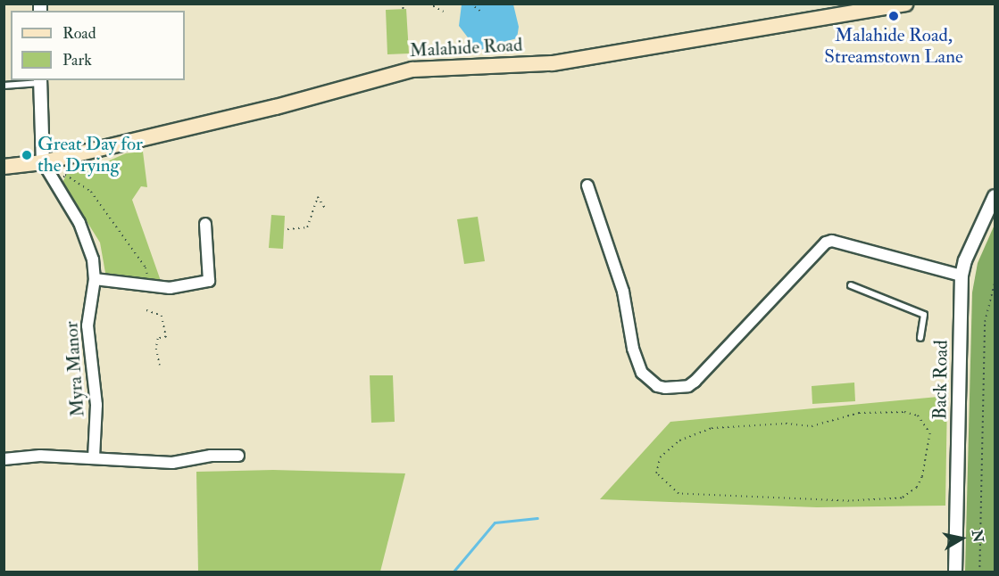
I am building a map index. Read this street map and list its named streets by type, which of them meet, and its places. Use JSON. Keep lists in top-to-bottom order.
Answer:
{
  "streets": {
    "main road": ["Malahide Road"],
    "street": ["Myra Manor", "Back Road"]
  },
  "crossings": [
    ["Malahide Road", "Myra Manor"]
  ],
  "places": ["Malahide Road, Streamstown Lane", "Great Day for the Drying"],
  "legend": ["Road", "Park"],
  "north": "right"
}
